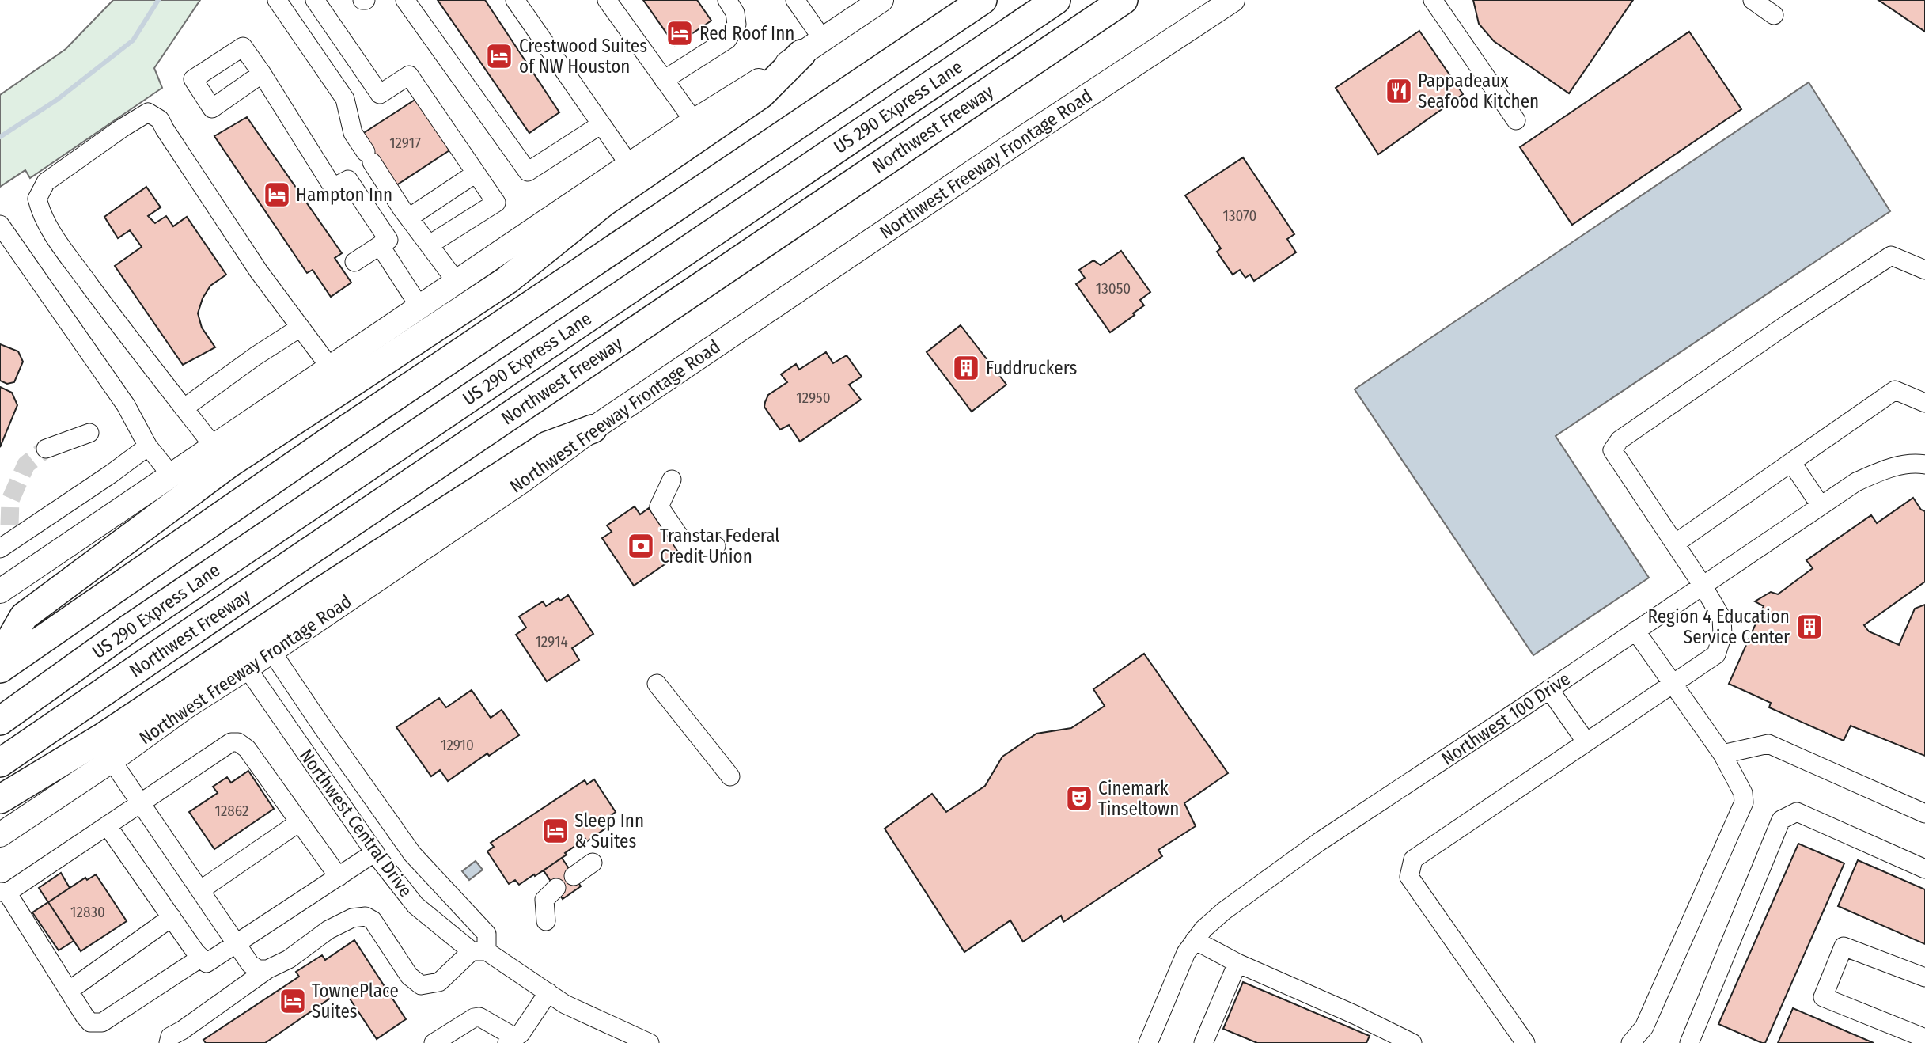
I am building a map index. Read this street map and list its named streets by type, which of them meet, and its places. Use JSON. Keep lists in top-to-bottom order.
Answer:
{
  "streets": {
    "highway": ["US 290 Express Lane", "Northwest Freeway"],
    "main road": ["Northwest Freeway Frontage Road"],
    "street": ["Northwest 100 Drive", "Northwest Central Drive"]
  },
  "crossings": [
    ["Northwest Freeway Frontage Road", "Northwest Central Drive"]
  ],
  "places": {
    "hotel": [
      "Red Roof Inn",
      "Crestwood Suites of NW Houston",
      "Hampton Inn",
      "Sleep Inn & Suites",
      "TownePlace Suites"
    ],
    "restaurant": ["Pappadeaux Seafood Kitchen"],
    "building": ["Fuddruckers", "Region 4 Education Service Center"],
    "bank": ["Transtar Federal Credit Union"],
    "theatre": ["Cinemark Tinseltown"]
  },
  "house_numbers": [
    "12917",
    "13070",
    "13050",
    "12950",
    "12914",
    "12910",
    "12862",
    "12830"
  ]
}
